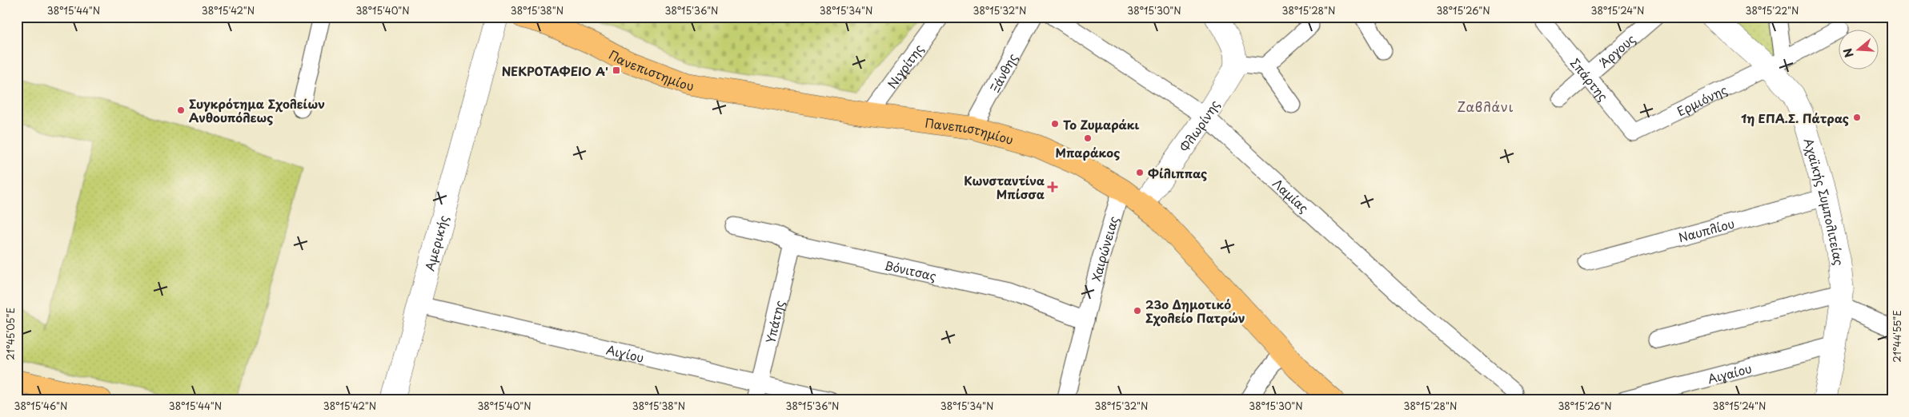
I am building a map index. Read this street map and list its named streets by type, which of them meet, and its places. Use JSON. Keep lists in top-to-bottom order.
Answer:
{
  "streets": {
    "main road": ["Πανεπιστημίου"],
    "street": [
      "Άργους",
      "Νιγρίτης",
      "Ξάνθης",
      "Σπάρτης",
      "Ερμιόνης",
      "Φλωρίνης",
      "Λαμίας",
      "Αχαϊκής Συμπολιτείας",
      "Ναυπλίου",
      "Αμερικής",
      "Χαιρώνειας",
      "Βόνιτσας",
      "Υπάτης",
      "Αιγίου",
      "Αιγαίου"
    ]
  },
  "crossings": [
    ["Άργους", "Σπάρτης"],
    ["Νιγρίτης", "Πανεπιστημίου"],
    ["Πανεπιστημίου", "Ξάνθης"],
    ["Πανεπιστημίου", "Φλωρίνης"],
    ["Πανεπιστημίου", "Χαιρώνειας"],
    ["Σπάρτης", "Ερμιόνης"],
    ["Ερμιόνης", "Αχαϊκής Συμπολιτείας"],
    ["Φλωρίνης", "Λαμίας"],
    ["Αχαϊκής Συμπολιτείας", "Ναυπλίου"],
    ["Αχαϊκής Συμπολιτείας", "Αιγαίου"],
    ["Αμερικής", "Αιγίου"],
    ["Χαιρώνειας", "Βόνιτσας"],
    ["Βόνιτσας", "Υπάτης"],
    ["Υπάτης", "Αιγίου"]
  ],
  "districts": ["Ζαβλάνι"],
  "places": {
    "transit": ["ΝΕΚΡΟΤΑΦΕΙΟ Α'"],
    "other": [
      "Συγκρότημα Σχολείων Ανθουπόλεως",
      "1η ΕΠΑ.Σ. Πάτρας",
      "Το Ζυμαράκι",
      "Μπαράκος",
      "Φίλιππας",
      "23ο Δημοτικό Σχολείο Πατρών"
    ],
    "health": ["Κωνσταντίνα Μπίσσα"]
  },
  "north": "left",
  "coordinates": [
    "38°15'44\"N",
    "38°15'42\"N",
    "38°15'40\"N",
    "38°15'38\"N",
    "38°15'36\"N",
    "38°15'34\"N",
    "38°15'32\"N",
    "38°15'30\"N",
    "38°15'28\"N",
    "38°15'26\"N",
    "38°15'24\"N",
    "38°15'22\"N",
    "21°45'05\"E",
    "21°44'55\"E",
    "38°15'46\"N"
  ]
}
